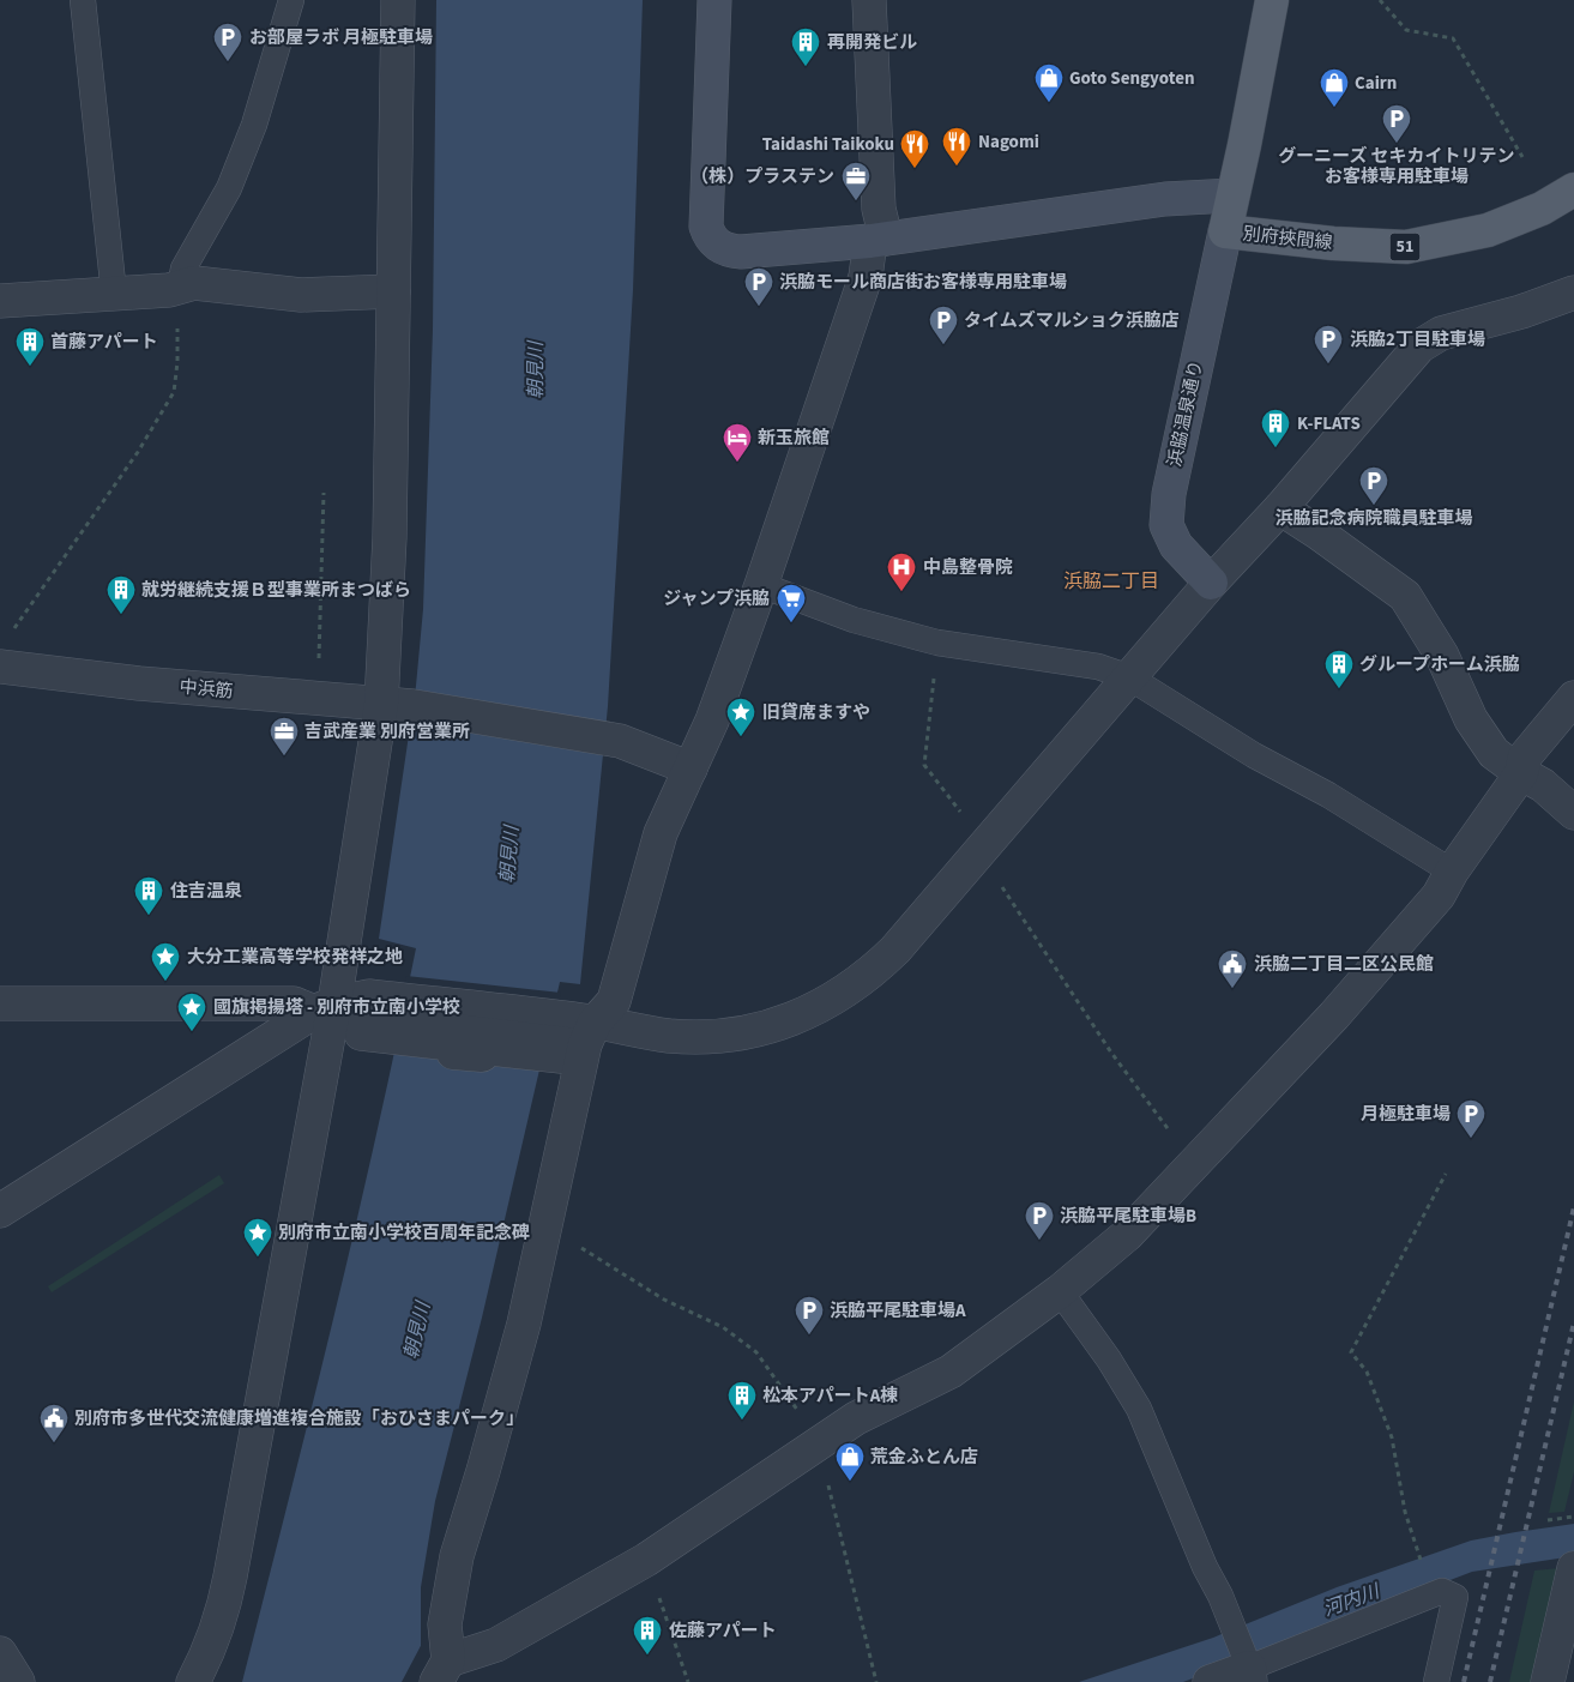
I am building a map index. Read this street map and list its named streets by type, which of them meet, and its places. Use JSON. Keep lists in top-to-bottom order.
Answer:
{
  "streets": {
    "main road": ["別府挾間線", "51"],
    "street": ["浜脇温泉通り", "中浜筋"]
  },
  "crossings": [
    ["別府挾間線", "浜脇温泉通り"]
  ],
  "districts": ["浜脇二丁目"],
  "water": ["朝見川", "河内川"],
  "places": {
    "parking": [
      "お部屋ラボ 月極駐車場",
      "グーニーズ セキカイトリテン お客様専用駐車場",
      "浜脇モール商店街お客様専用駐車場",
      "タイムズマルショク浜脇店",
      "浜脇2丁目駐車場",
      "浜脇記念病院職員駐車場",
      "月極駐車場",
      "浜脇平尾駐車場B",
      "浜脇平尾駐車場A"
    ],
    "building": [
      "再開発ビル",
      "首藤アパート",
      "K-FLATS",
      "就労継続支援Ｂ型事業所まつばら",
      "グループホーム浜脇",
      "住吉温泉",
      "松本アパートA棟",
      "佐藤アパート"
    ],
    "shop": ["Goto Sengyoten", "Cairn", "荒金ふとん店"],
    "restaurant": ["Nagomi", "Taidashi Taikoku"],
    "office": ["（株）プラステン", "吉武産業 別府営業所"],
    "hotel": ["新玉旅館"],
    "hospital": ["中島整骨院"],
    "supermarket": ["ジャンプ浜脇"],
    "place": [
      "旧貸席ますや",
      "大分工業高等学校発祥之地",
      "國旗掲揚塔 - 別府市立南小学校",
      "別府市立南小学校百周年記念碑"
    ],
    "public building": ["浜脇二丁目二区公民館", "別府市多世代交流健康増進複合施設「おひさまパーク」"]
  }
}
